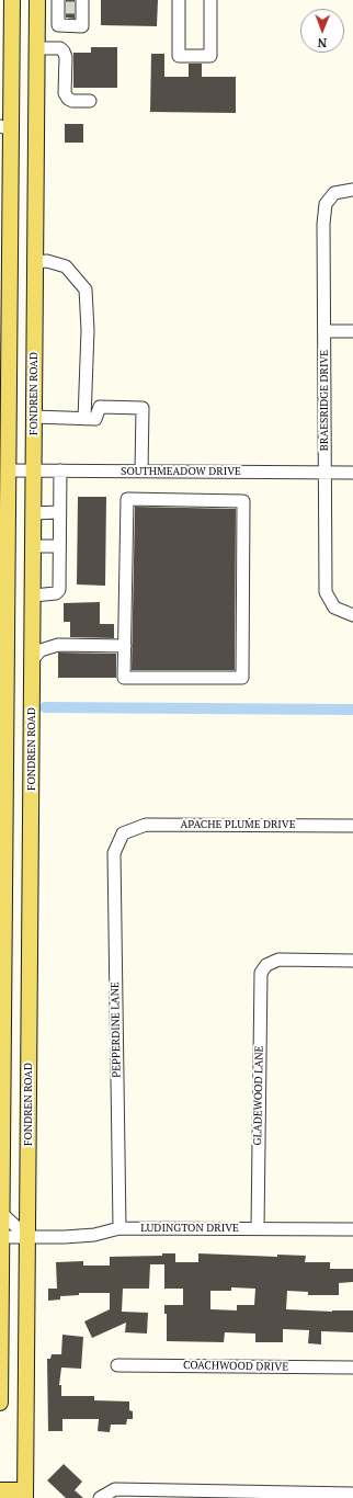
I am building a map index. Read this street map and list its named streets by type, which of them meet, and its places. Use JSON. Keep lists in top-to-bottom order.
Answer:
{
  "streets": {
    "main road": ["FONDREN ROAD"],
    "street": [
      "BRAESRIDGE DRIVE",
      "SOUTHMEADOW DRIVE",
      "APACHE PLUME DRIVE",
      "PEPPERDINE LANE",
      "GLADEWOOD LANE",
      "LUDINGTON DRIVE",
      "COACHWOOD DRIVE"
    ]
  },
  "crossings": [
    ["FONDREN ROAD", "SOUTHMEADOW DRIVE"],
    ["FONDREN ROAD", "LUDINGTON DRIVE"],
    ["BRAESRIDGE DRIVE", "SOUTHMEADOW DRIVE"],
    ["APACHE PLUME DRIVE", "PEPPERDINE LANE"],
    ["PEPPERDINE LANE", "LUDINGTON DRIVE"],
    ["GLADEWOOD LANE", "LUDINGTON DRIVE"]
  ],
  "north": "bottom"
}
